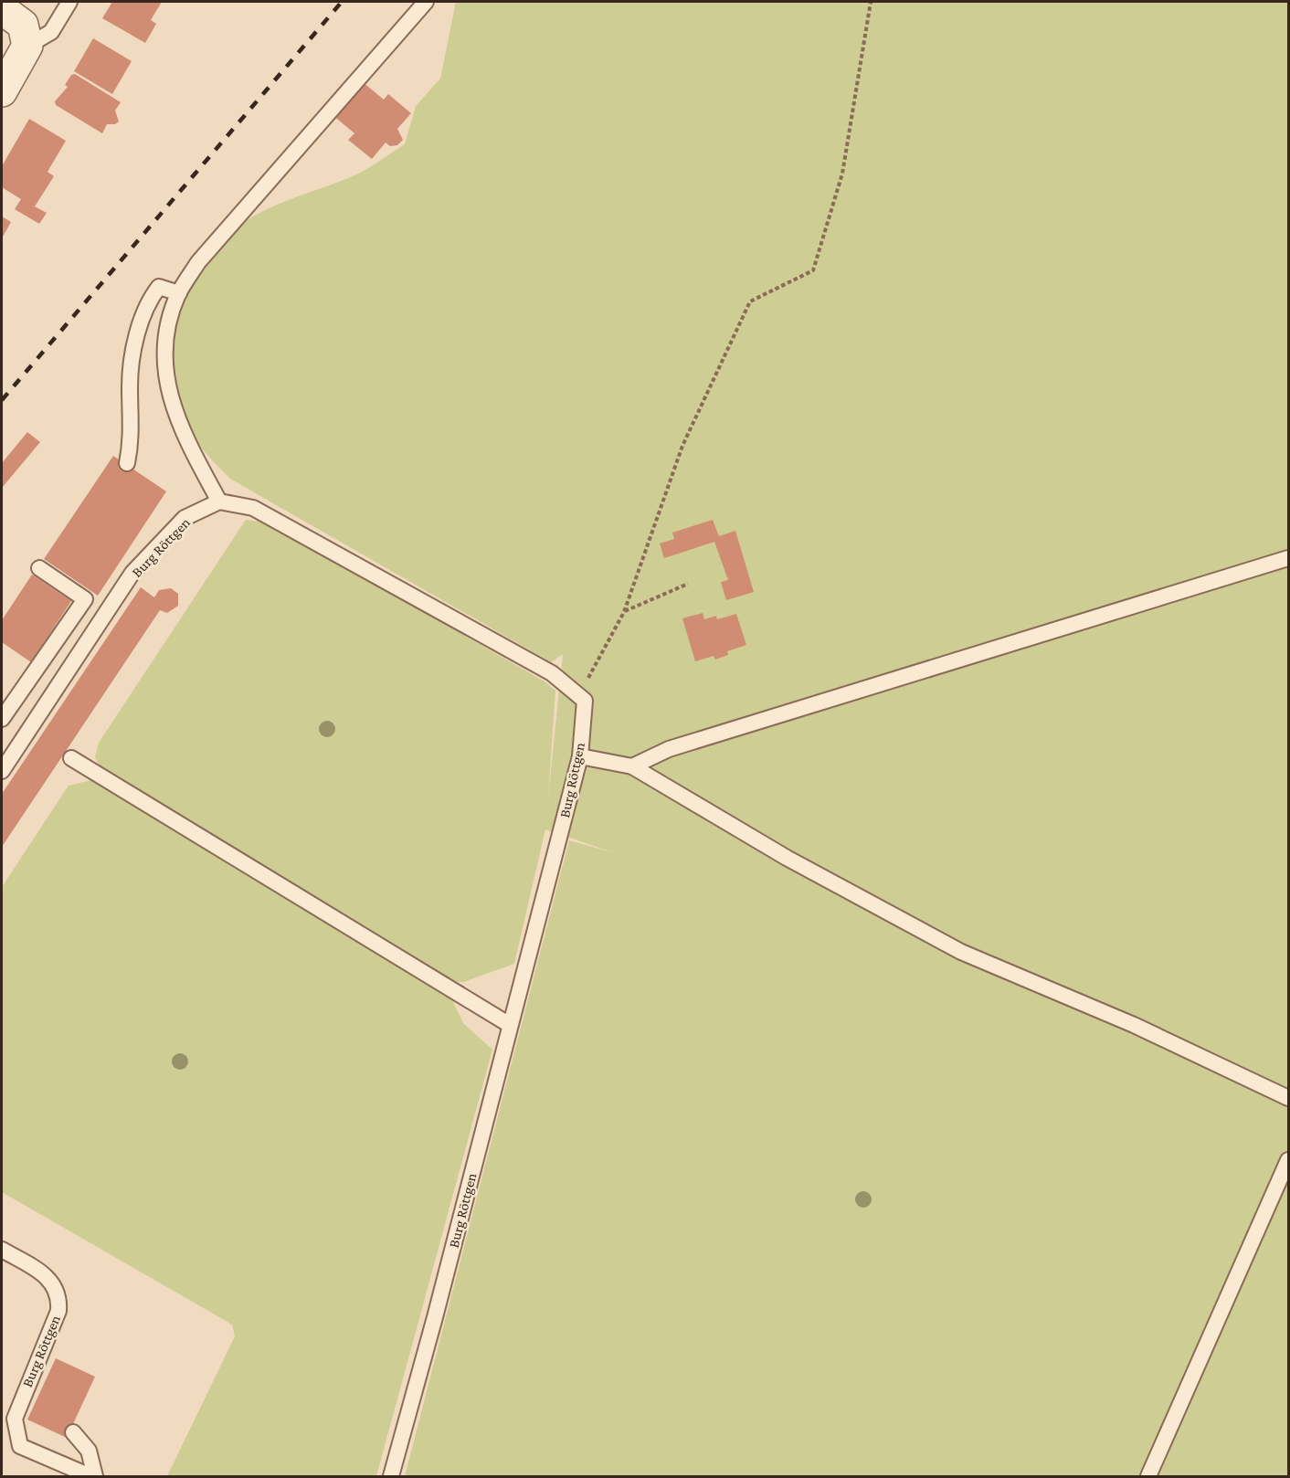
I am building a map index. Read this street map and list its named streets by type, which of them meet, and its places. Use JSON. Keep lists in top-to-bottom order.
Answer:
{
  "streets": {
    "lane": ["Burg Röttgen"]
  }
}
